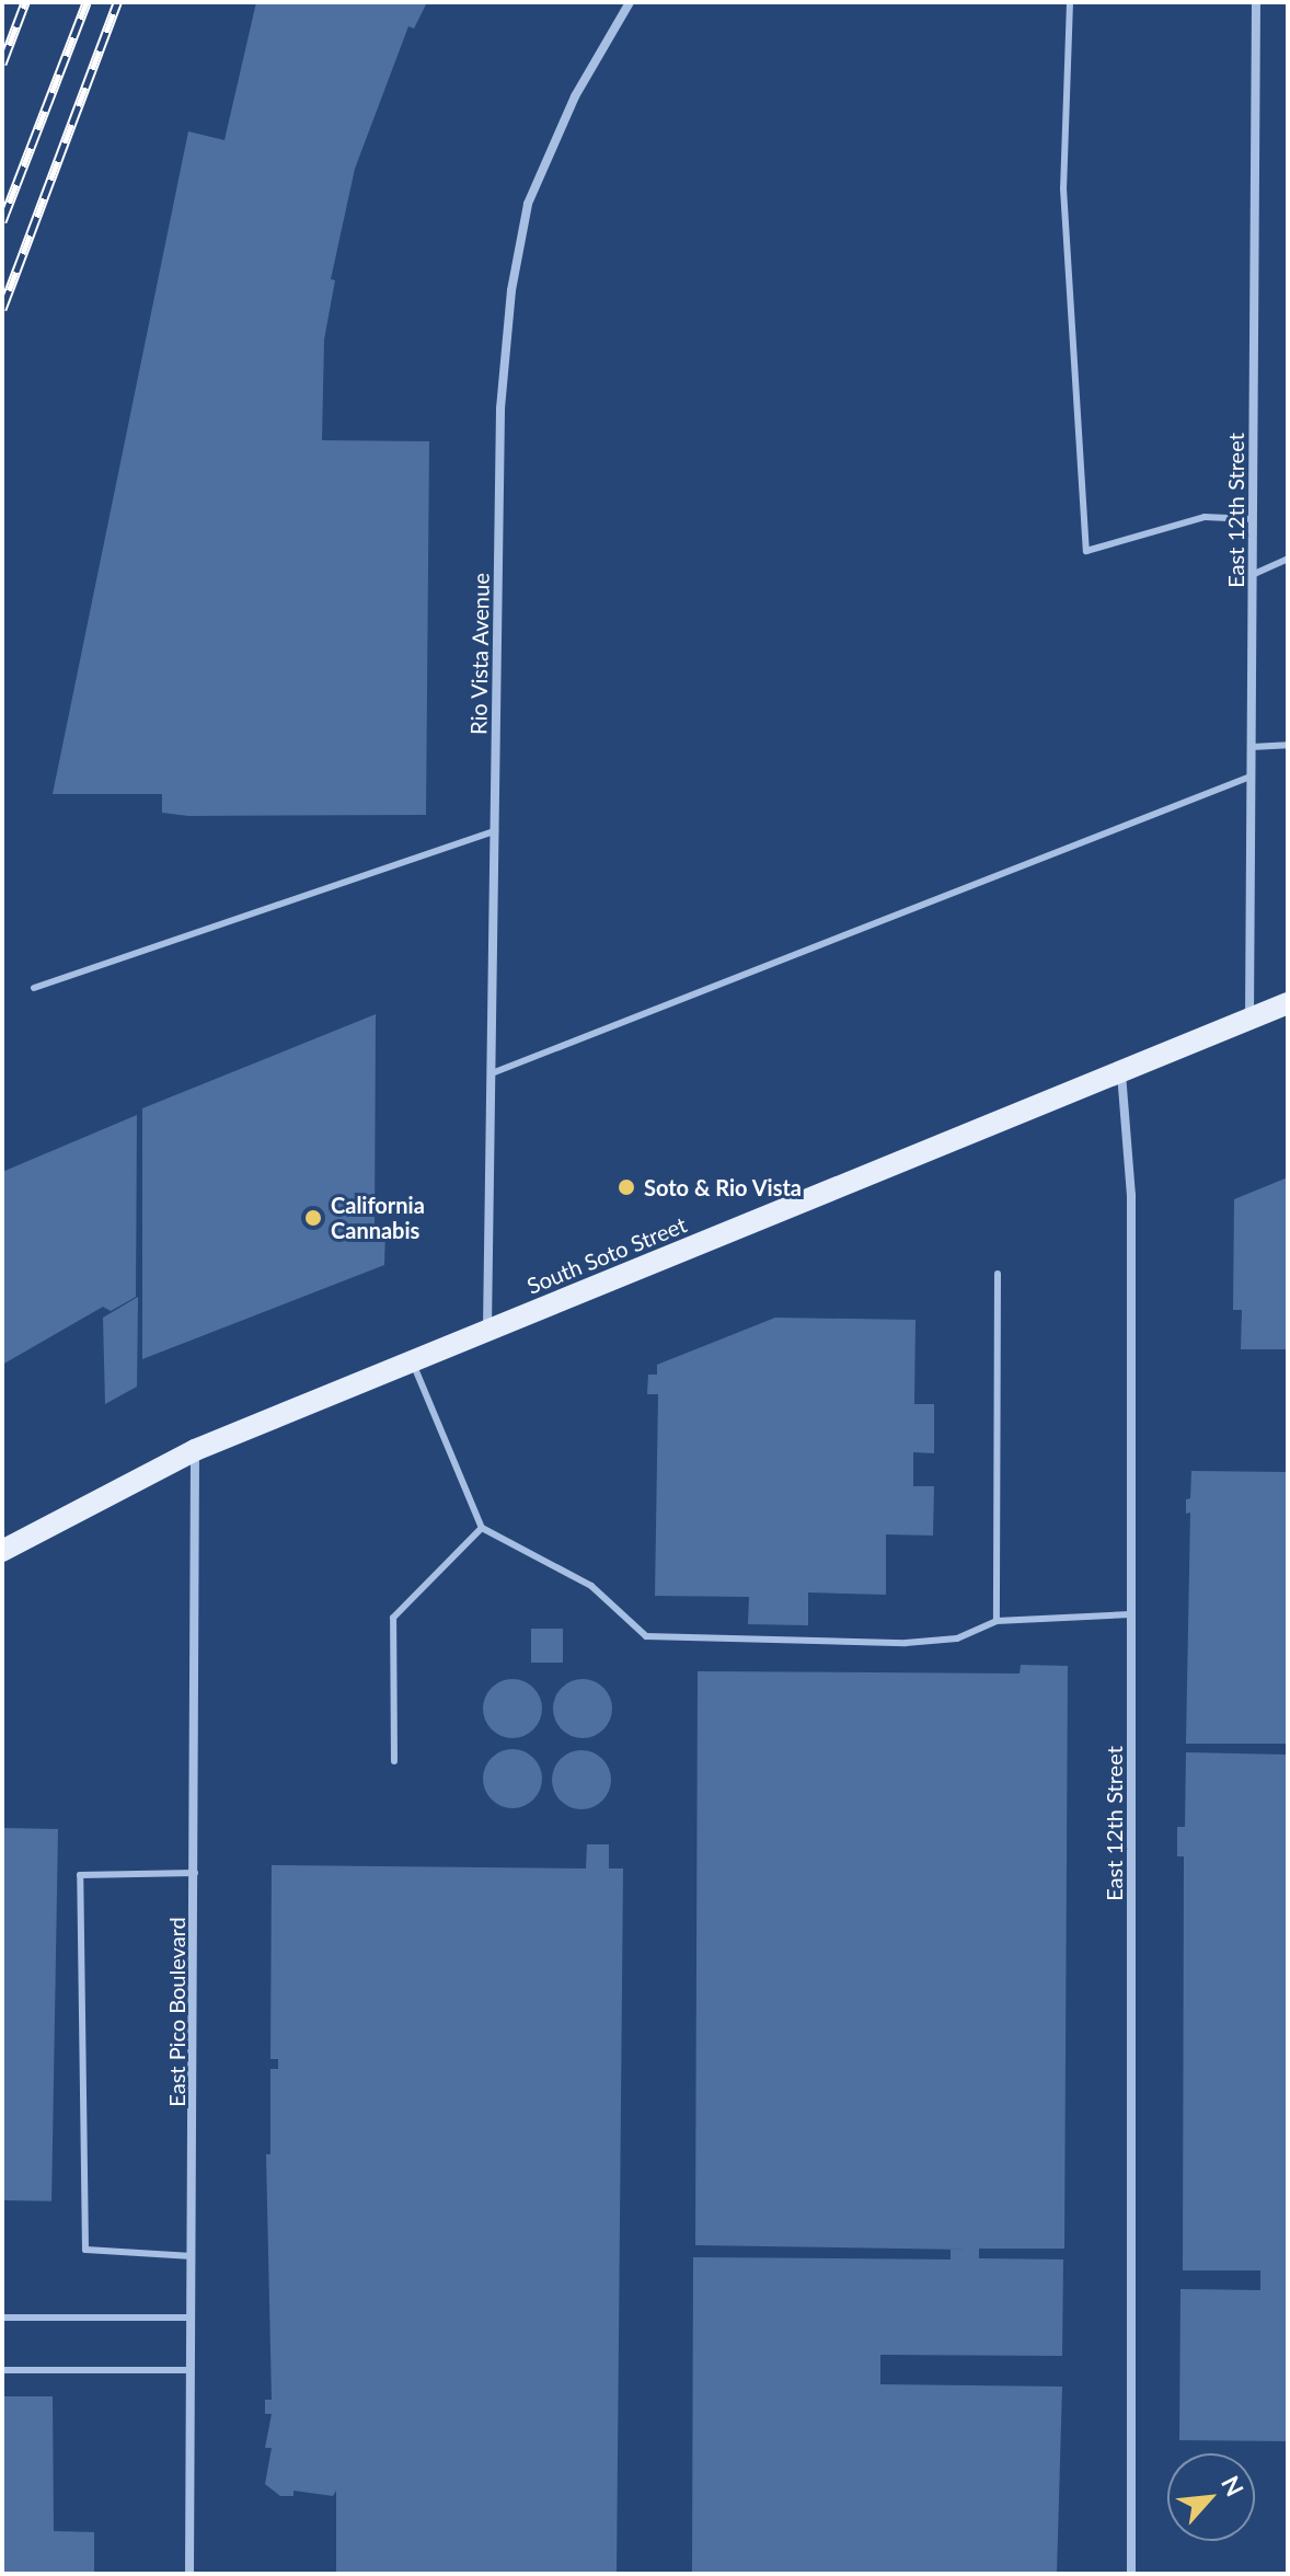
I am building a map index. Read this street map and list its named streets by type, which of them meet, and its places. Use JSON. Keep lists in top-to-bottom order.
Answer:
{
  "streets": {
    "main road": ["South Soto Street"],
    "street": ["East 12th Street", "Rio Vista Avenue", "East Pico Boulevard"]
  },
  "crossings": [
    ["East 12th Street", "South Soto Street"],
    ["Rio Vista Avenue", "South Soto Street"],
    ["South Soto Street", "East Pico Boulevard"]
  ],
  "places": ["Soto & Rio Vista", "California Cannabis"],
  "north": "top right"
}
